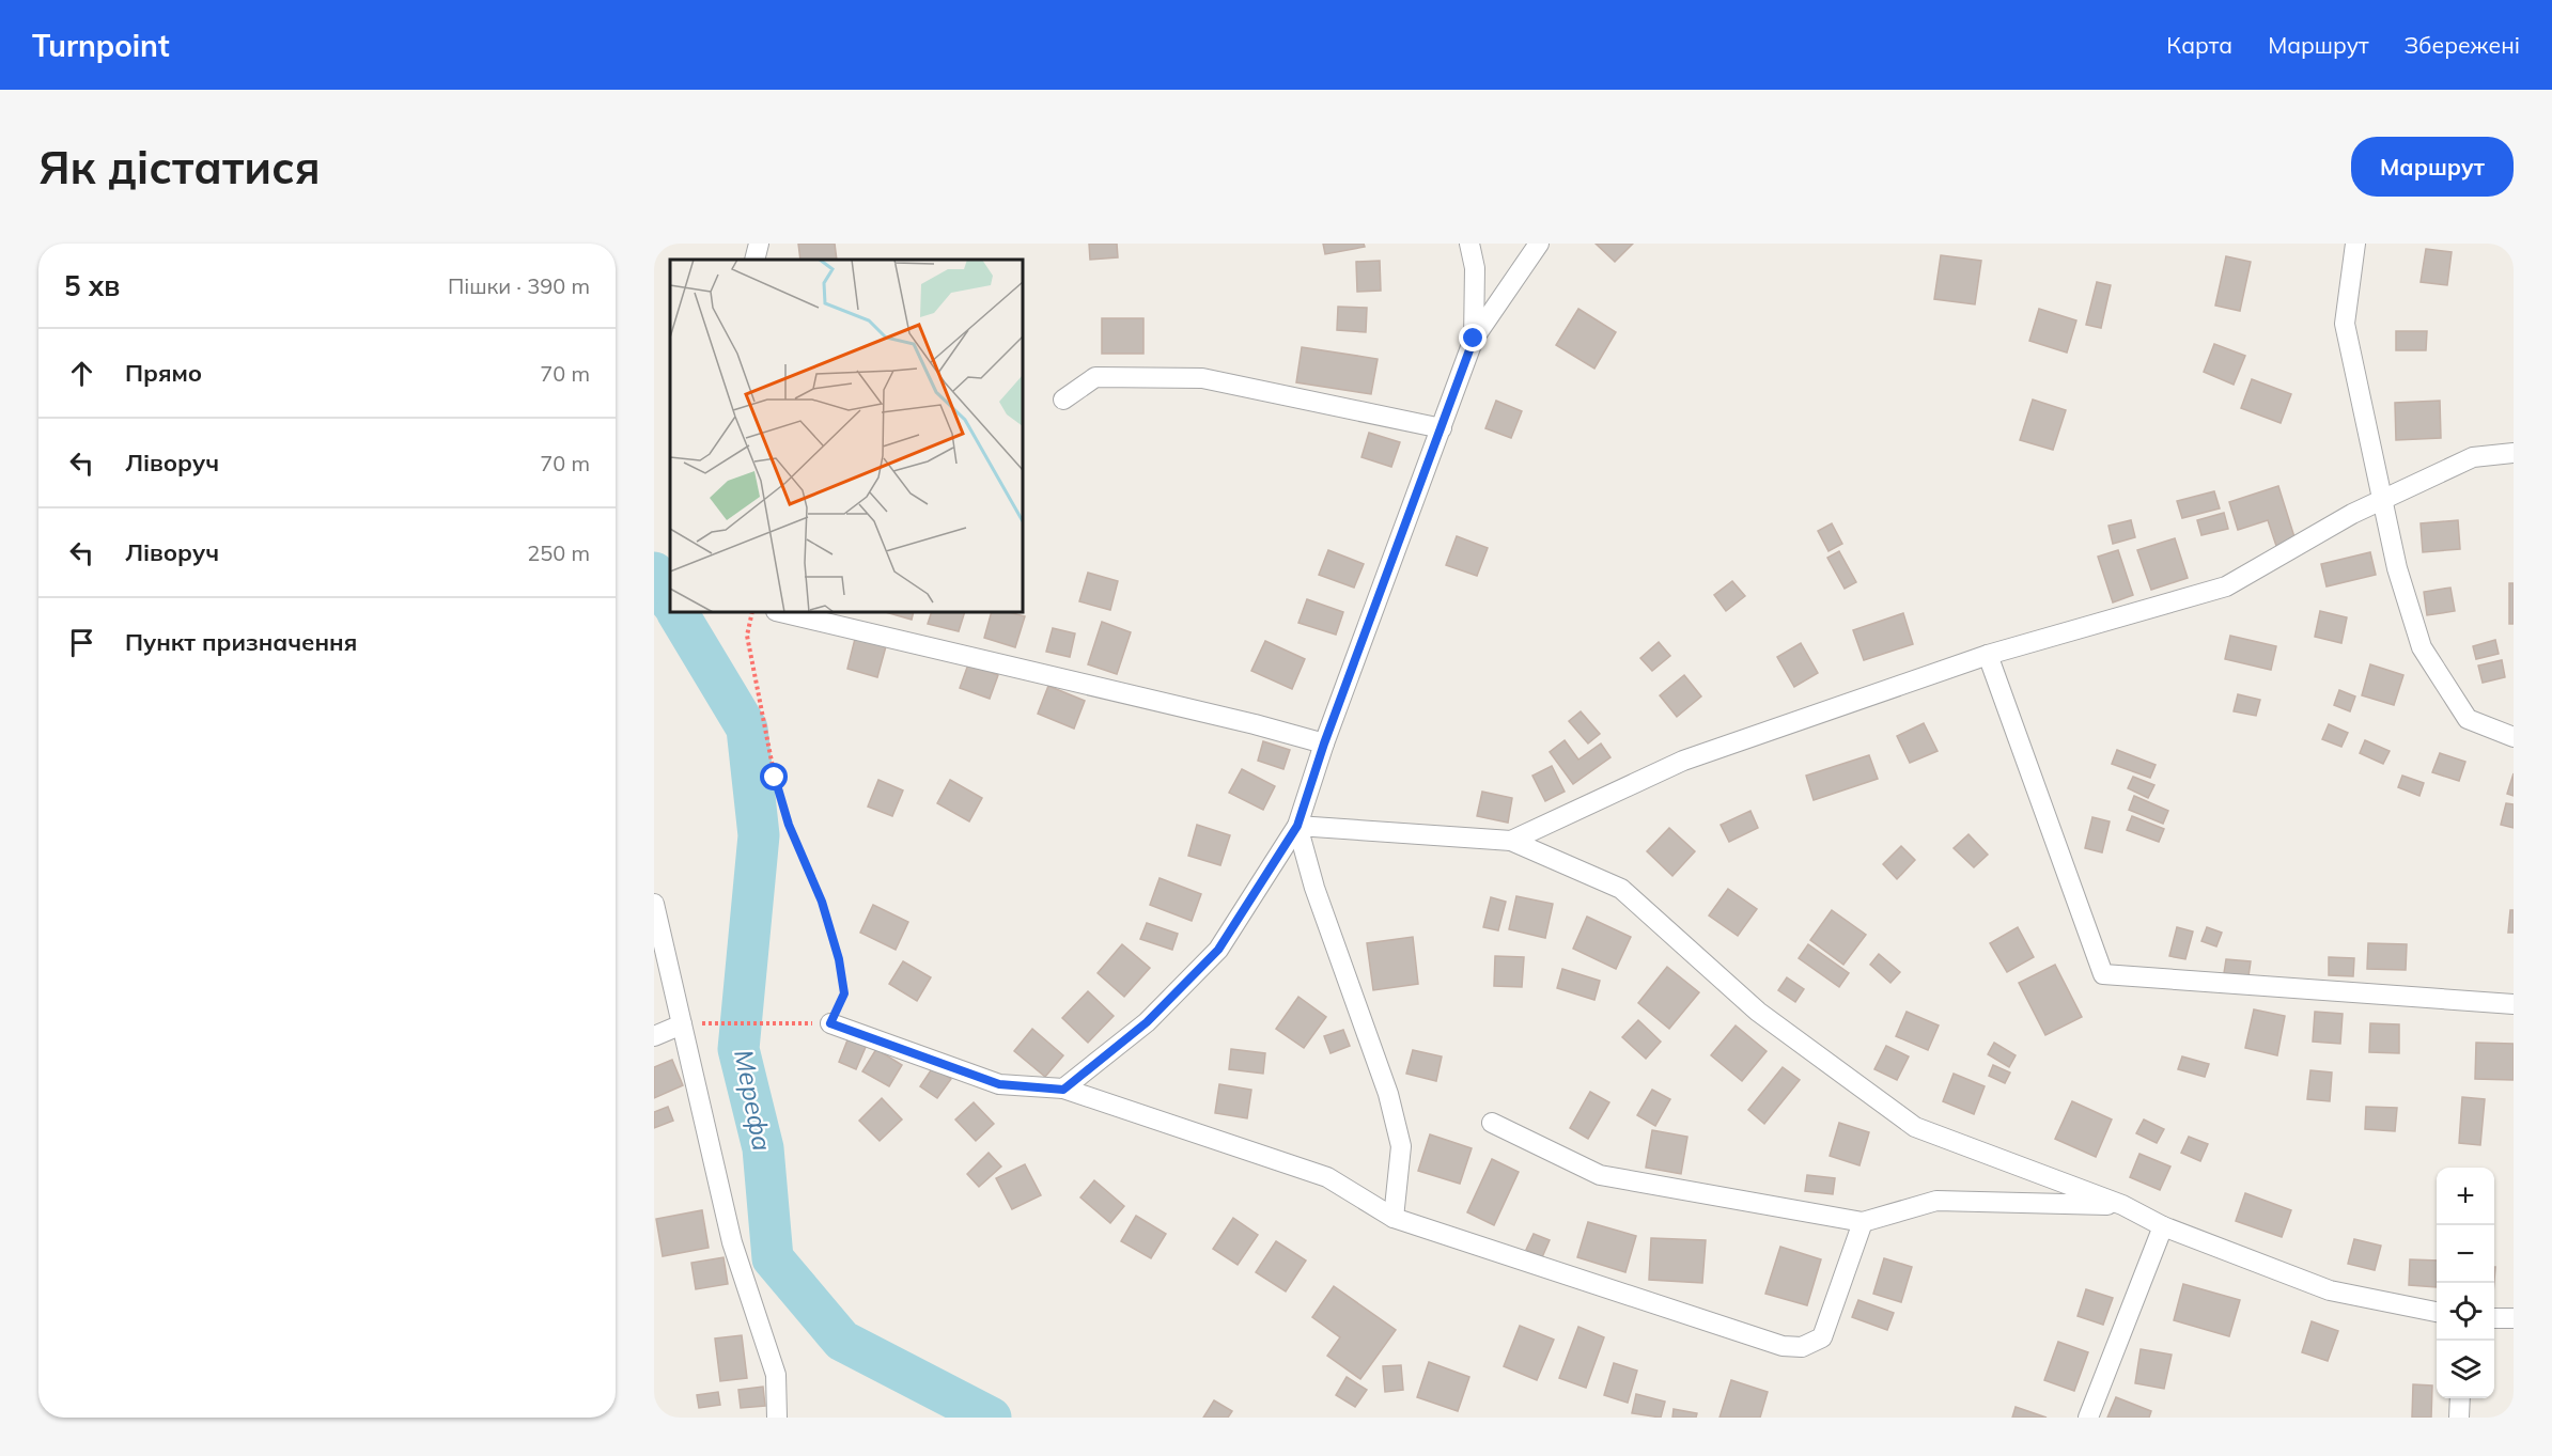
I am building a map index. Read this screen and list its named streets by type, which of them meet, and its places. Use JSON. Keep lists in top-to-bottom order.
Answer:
{
  "water": ["Мерефа"],
  "page": {
    "header": "Turnpoint",
    "nav": ["Карта", "Маршрут", "Збережені"],
    "buttons": "Маршрут",
    "title": "Як дістатися",
    "heading": ["5 хв", "Пішки · 390 m"],
    "list": [
      ["Прямо", "70 m"],
      ["Ліворуч", "70 m"],
      ["Ліворуч", "250 m"],
      "Пункт призначення"
    ],
    "map_buttons": ["+", "−"]
  }
}
